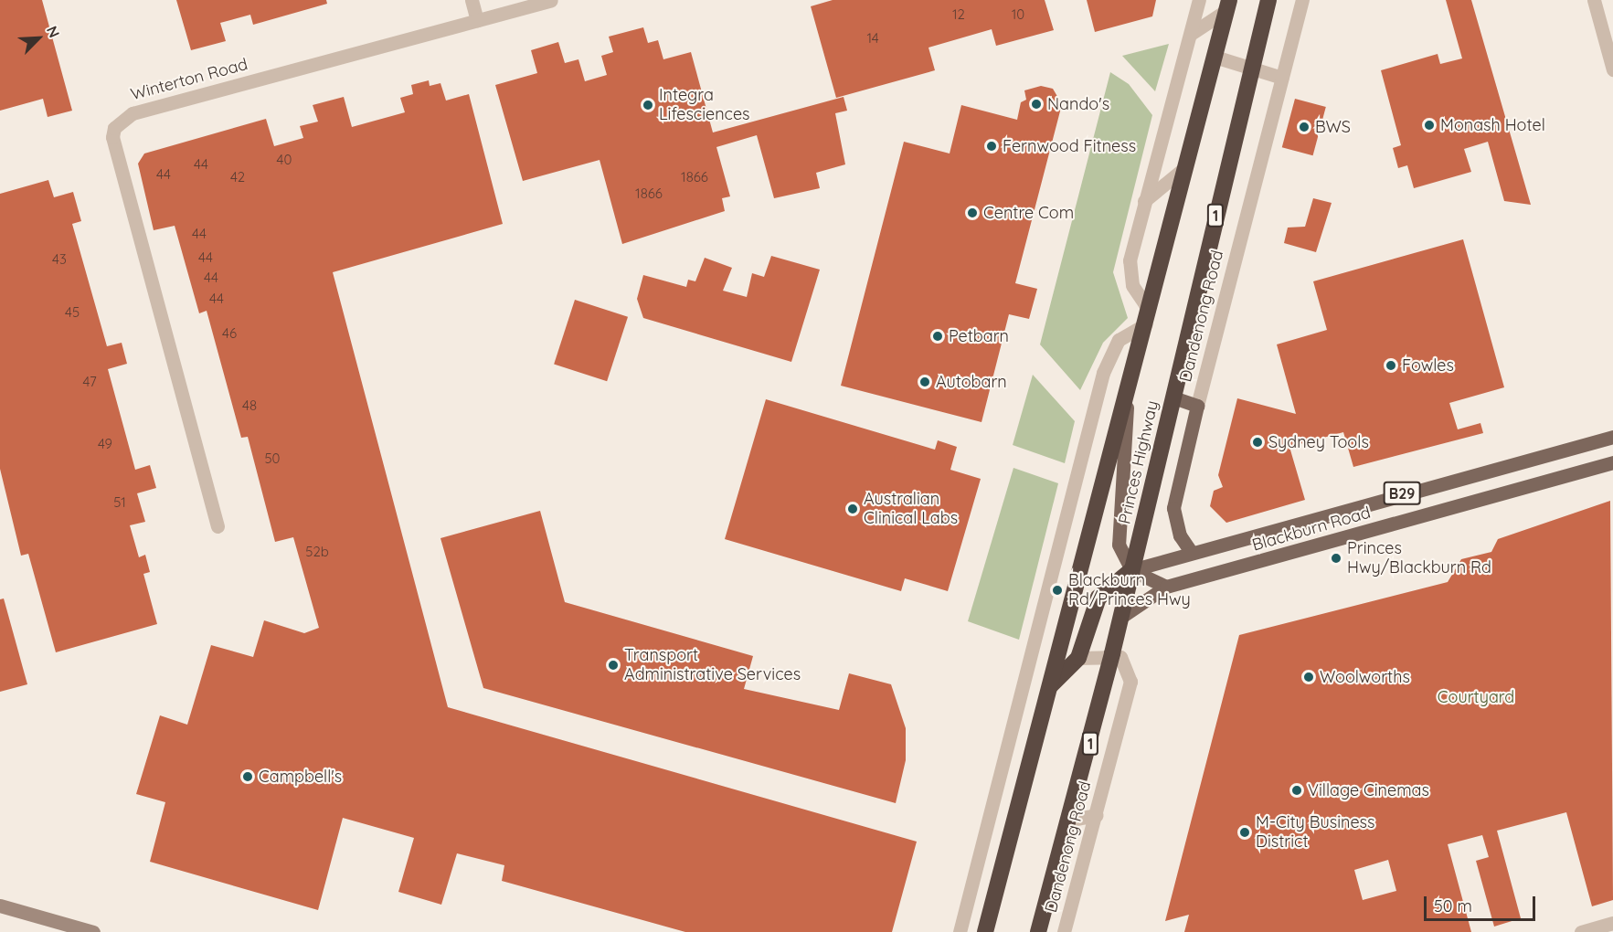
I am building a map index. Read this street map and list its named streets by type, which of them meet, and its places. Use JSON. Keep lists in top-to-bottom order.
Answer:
{
  "streets": {
    "highway": ["1", "Princes Highway"],
    "main road": ["B29", "Blackburn Road"],
    "street": ["Winterton Road", "Dandenong Road"]
  },
  "crossings": [
    ["Dandenong Road", "Princes Highway"],
    ["Princes Highway", "Blackburn Road"]
  ],
  "parks": ["Courtyard"],
  "places": [
    "Nando's",
    "Integra Lifesciences",
    "Monash Hotel",
    "BWS",
    "Fernwood Fitness",
    "Centre Com",
    "Petbarn",
    "Fowles",
    "Autobarn",
    "Sydney Tools",
    "Australian Clinical Labs",
    "Princes Hwy/Blackburn Rd",
    "Blackburn Rd/Princes Hwy",
    "Transport Administrative Services",
    "Woolworths",
    "Campbell's",
    "Village Cinemas",
    "M-City Business District"
  ],
  "house_numbers": [
    "12",
    "10",
    "14",
    "40",
    "44",
    "44",
    "42",
    "1866",
    "1866",
    "44",
    "44",
    "43",
    "44",
    "44",
    "45",
    "46",
    "47",
    "48",
    "49",
    "50",
    "51",
    "52b"
  ],
  "scale_bar": "50 m",
  "north": "top right"
}
